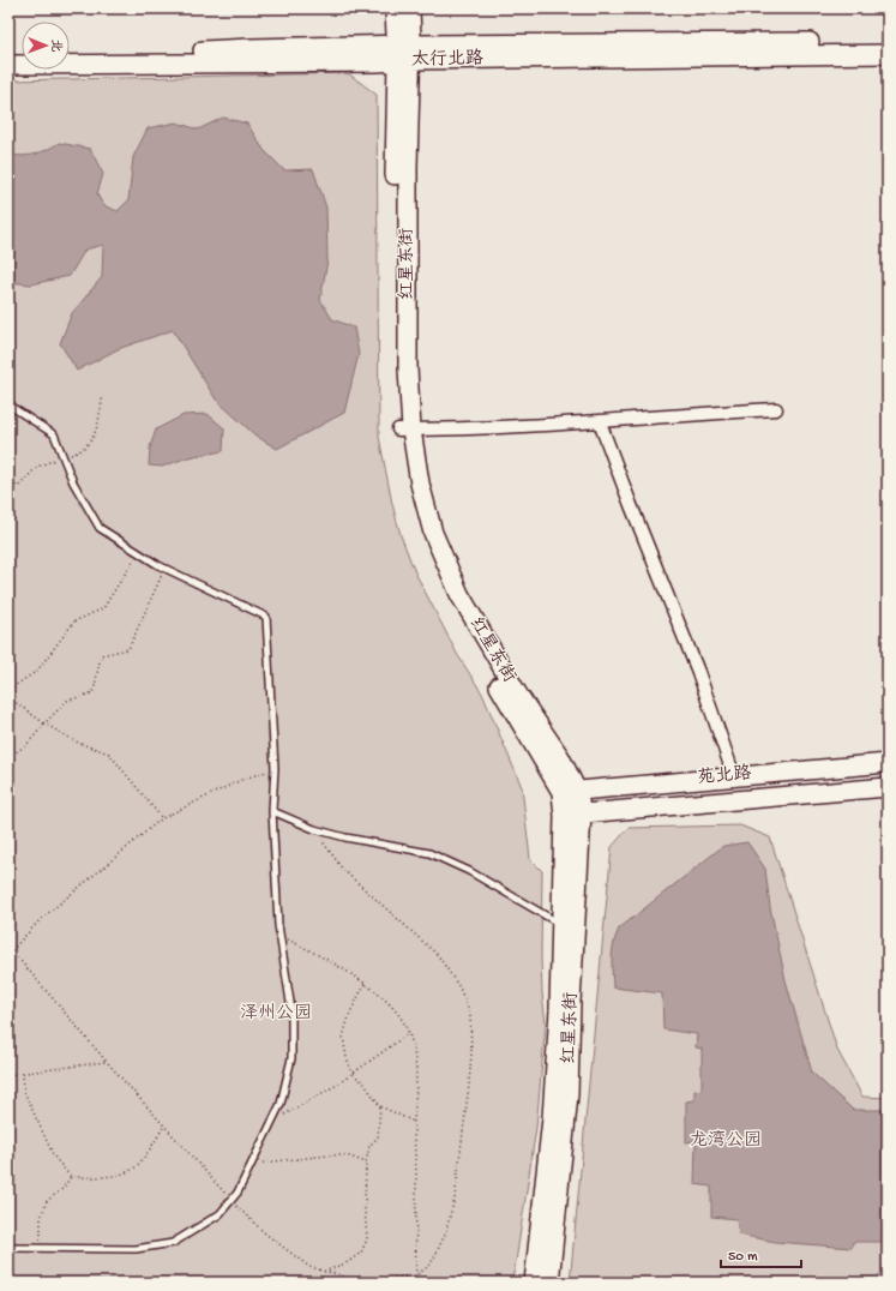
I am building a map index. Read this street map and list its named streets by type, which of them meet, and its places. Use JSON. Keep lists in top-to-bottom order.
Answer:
{
  "streets": {
    "main road": ["太行北路", "红星东街", "苑北路"]
  },
  "crossings": [
    ["太行北路", "红星东街"],
    ["红星东街", "苑北路"]
  ],
  "parks": ["泽州公园", "龙湾公园"],
  "scale_bar": "50 m",
  "north": "right"
}
